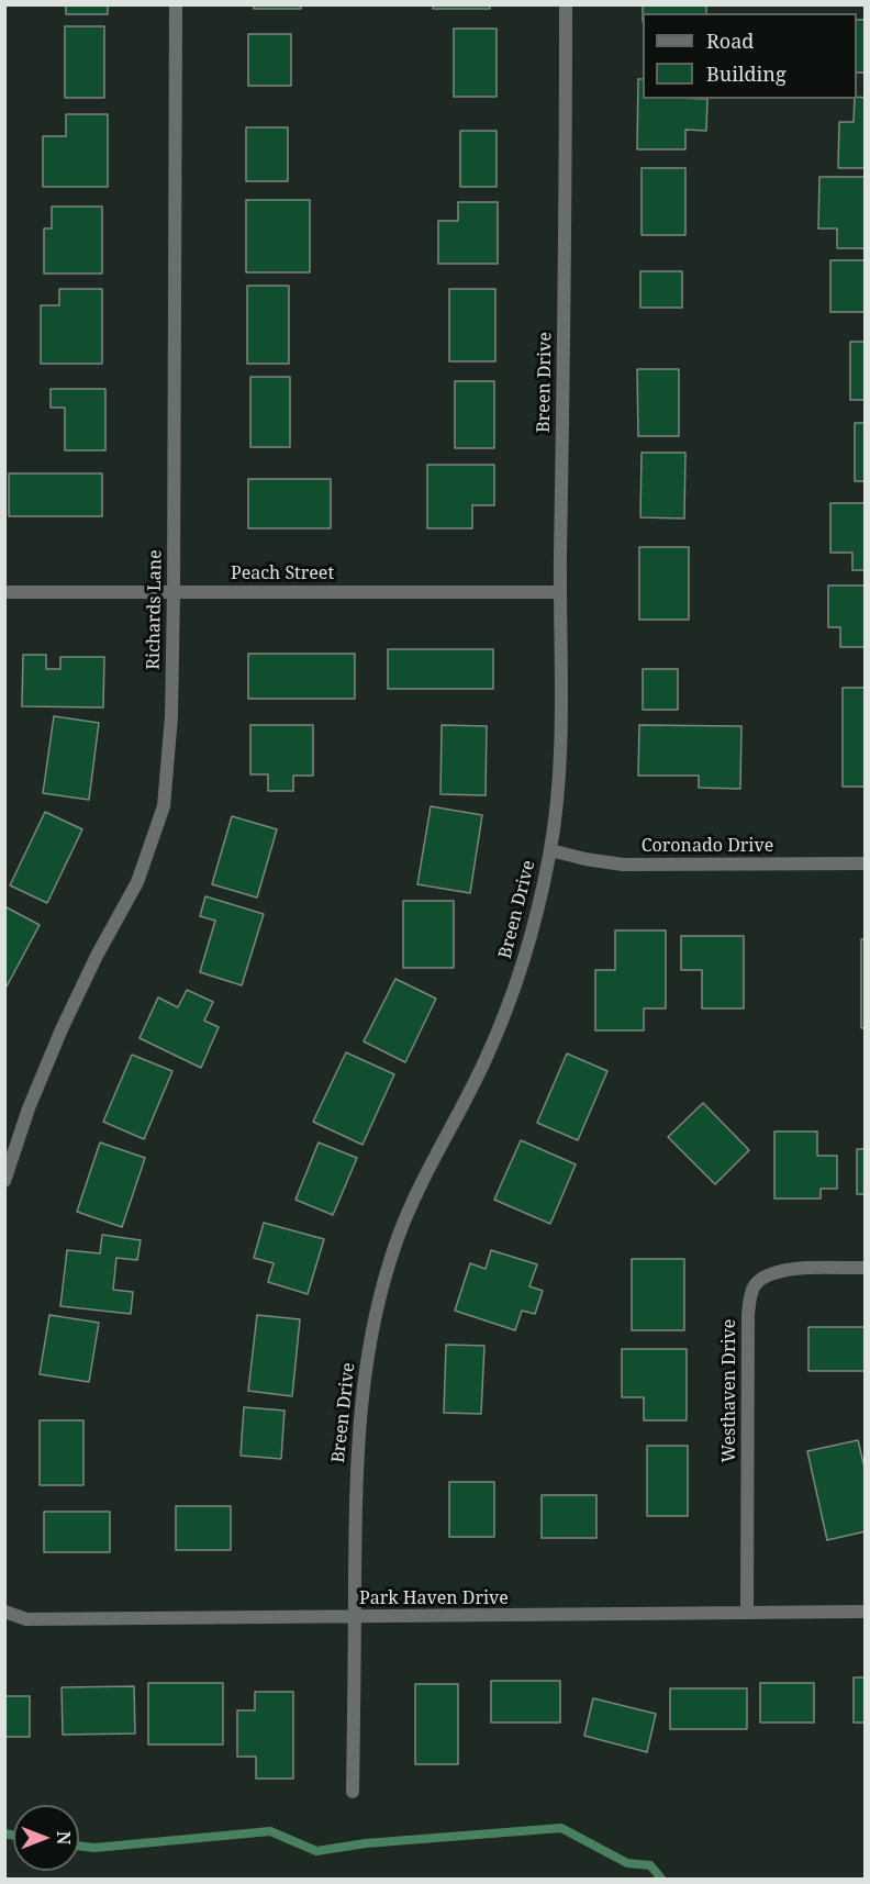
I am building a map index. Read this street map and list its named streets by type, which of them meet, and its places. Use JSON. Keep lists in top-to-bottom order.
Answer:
{
  "streets": {
    "street": [
      "Breen Drive",
      "Peach Street",
      "Richards Lane",
      "Coronado Drive",
      "Westhaven Drive",
      "Park Haven Drive"
    ]
  },
  "crossings": [
    ["Breen Drive", "Peach Street"],
    ["Breen Drive", "Coronado Drive"],
    ["Breen Drive", "Park Haven Drive"],
    ["Peach Street", "Richards Lane"],
    ["Westhaven Drive", "Park Haven Drive"]
  ],
  "legend": ["Road", "Building"],
  "north": "right"
}
